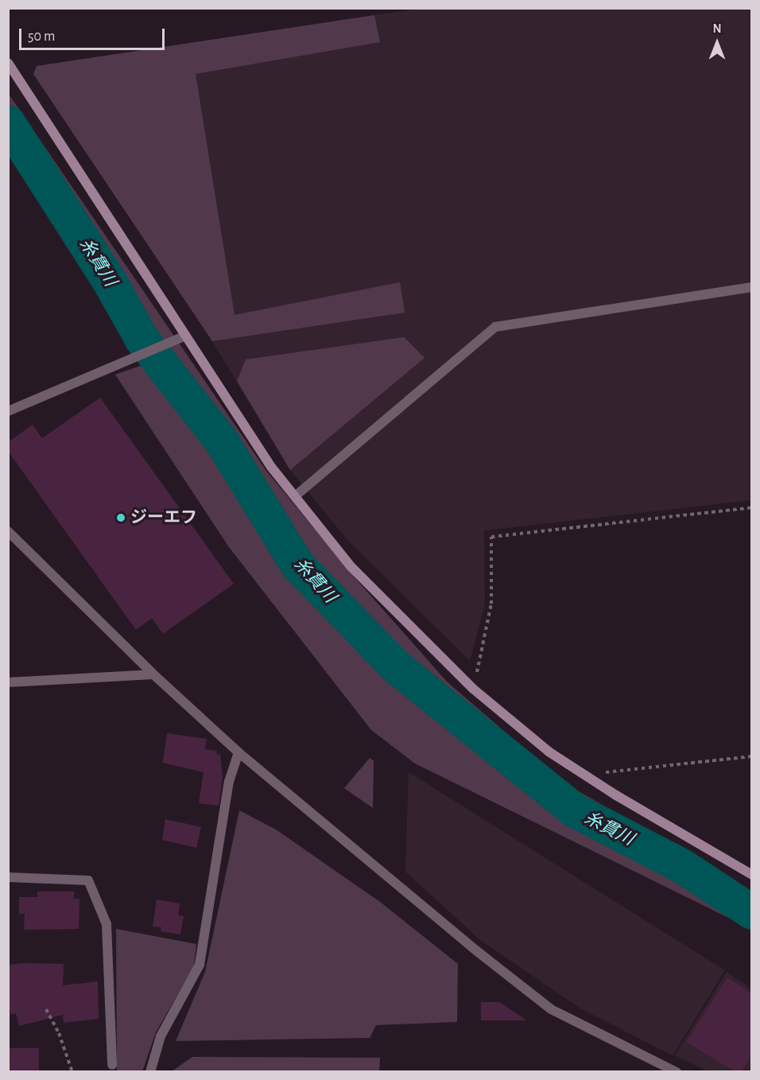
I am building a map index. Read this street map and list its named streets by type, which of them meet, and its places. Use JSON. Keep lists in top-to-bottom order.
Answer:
{
  "water": ["糸貫川"],
  "places": ["ジーエフ"],
  "scale_bar": "50 m",
  "north": "top"
}
